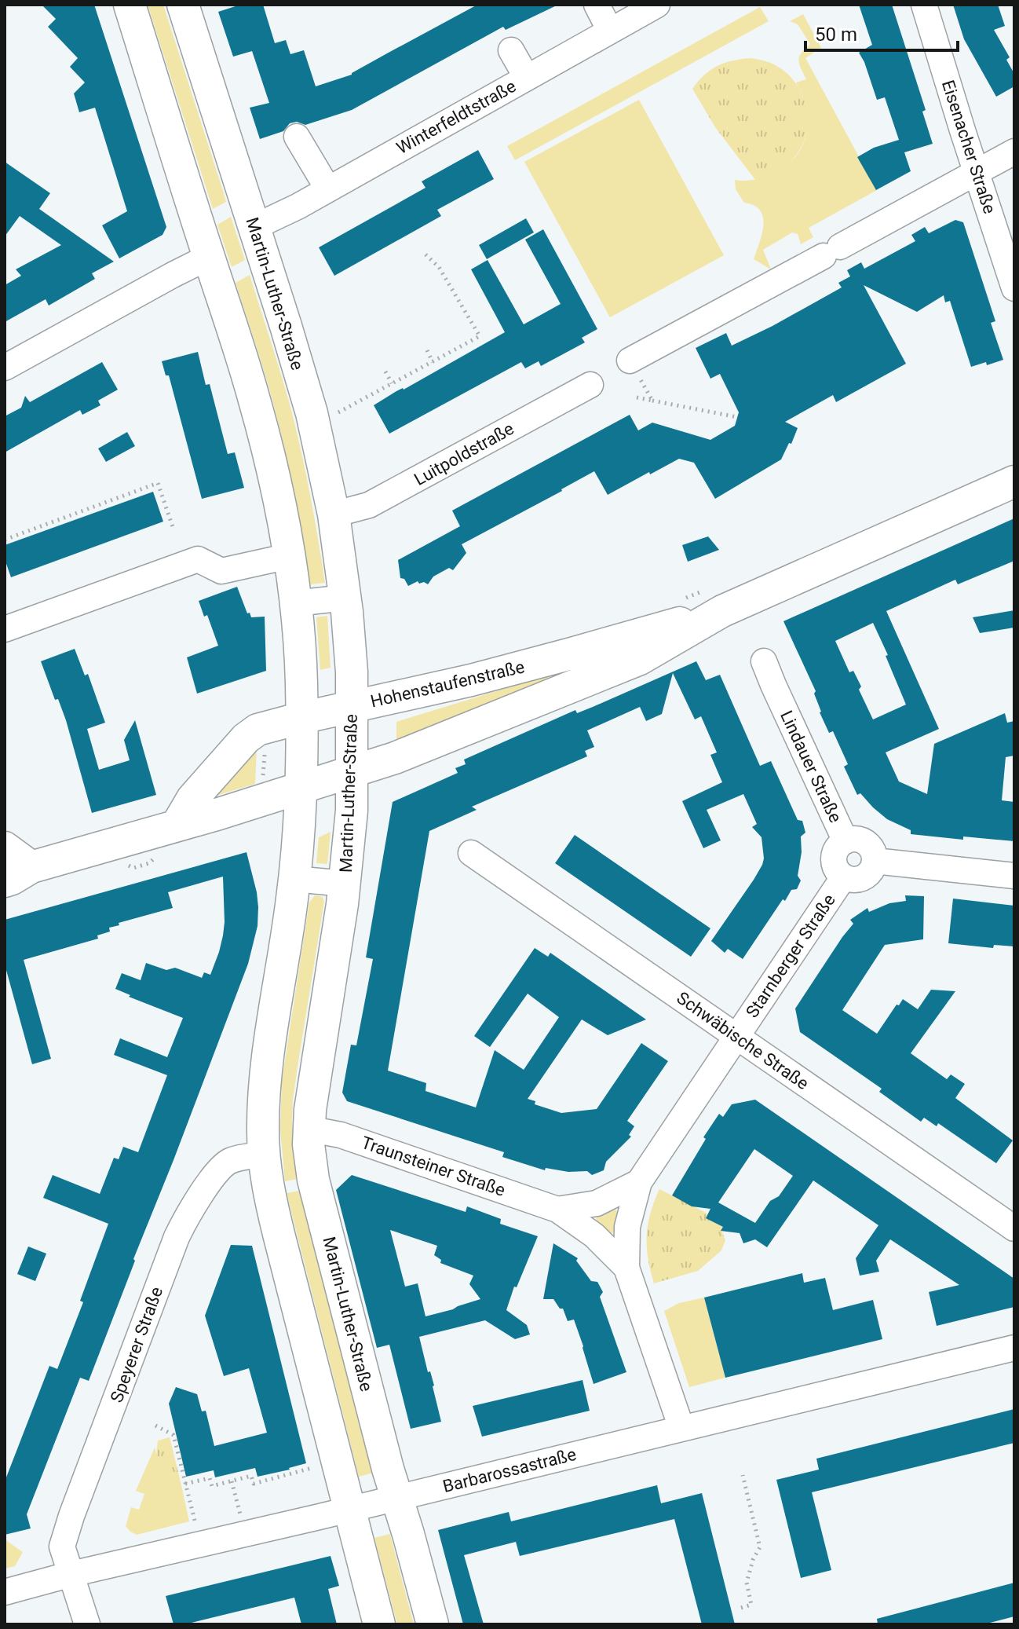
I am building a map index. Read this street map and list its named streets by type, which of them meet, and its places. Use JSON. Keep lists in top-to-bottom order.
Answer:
{
  "streets": {
    "main road": ["Martin-Luther-Straße", "Hohenstaufenstraße"],
    "street": [
      "Winterfeldtstraße",
      "Eisenacher Straße",
      "Luitpoldstraße",
      "Lindauer Straße",
      "Starnberger Straße",
      "Schwäbische Straße",
      "Traunsteiner Straße",
      "Speyerer Straße",
      "Barbarossastraße"
    ]
  },
  "crossings": [
    ["Winterfeldtstraße", "Martin-Luther-Straße"],
    ["Martin-Luther-Straße", "Luitpoldstraße"],
    ["Martin-Luther-Straße", "Hohenstaufenstraße"],
    ["Martin-Luther-Straße", "Traunsteiner Straße"],
    ["Martin-Luther-Straße", "Barbarossastraße"],
    ["Lindauer Straße", "Starnberger Straße"],
    ["Starnberger Straße", "Schwäbische Straße"],
    ["Starnberger Straße", "Traunsteiner Straße"],
    ["Traunsteiner Straße", "Barbarossastraße"],
    ["Speyerer Straße", "Barbarossastraße"]
  ],
  "scale_bar": "50 m"
}
